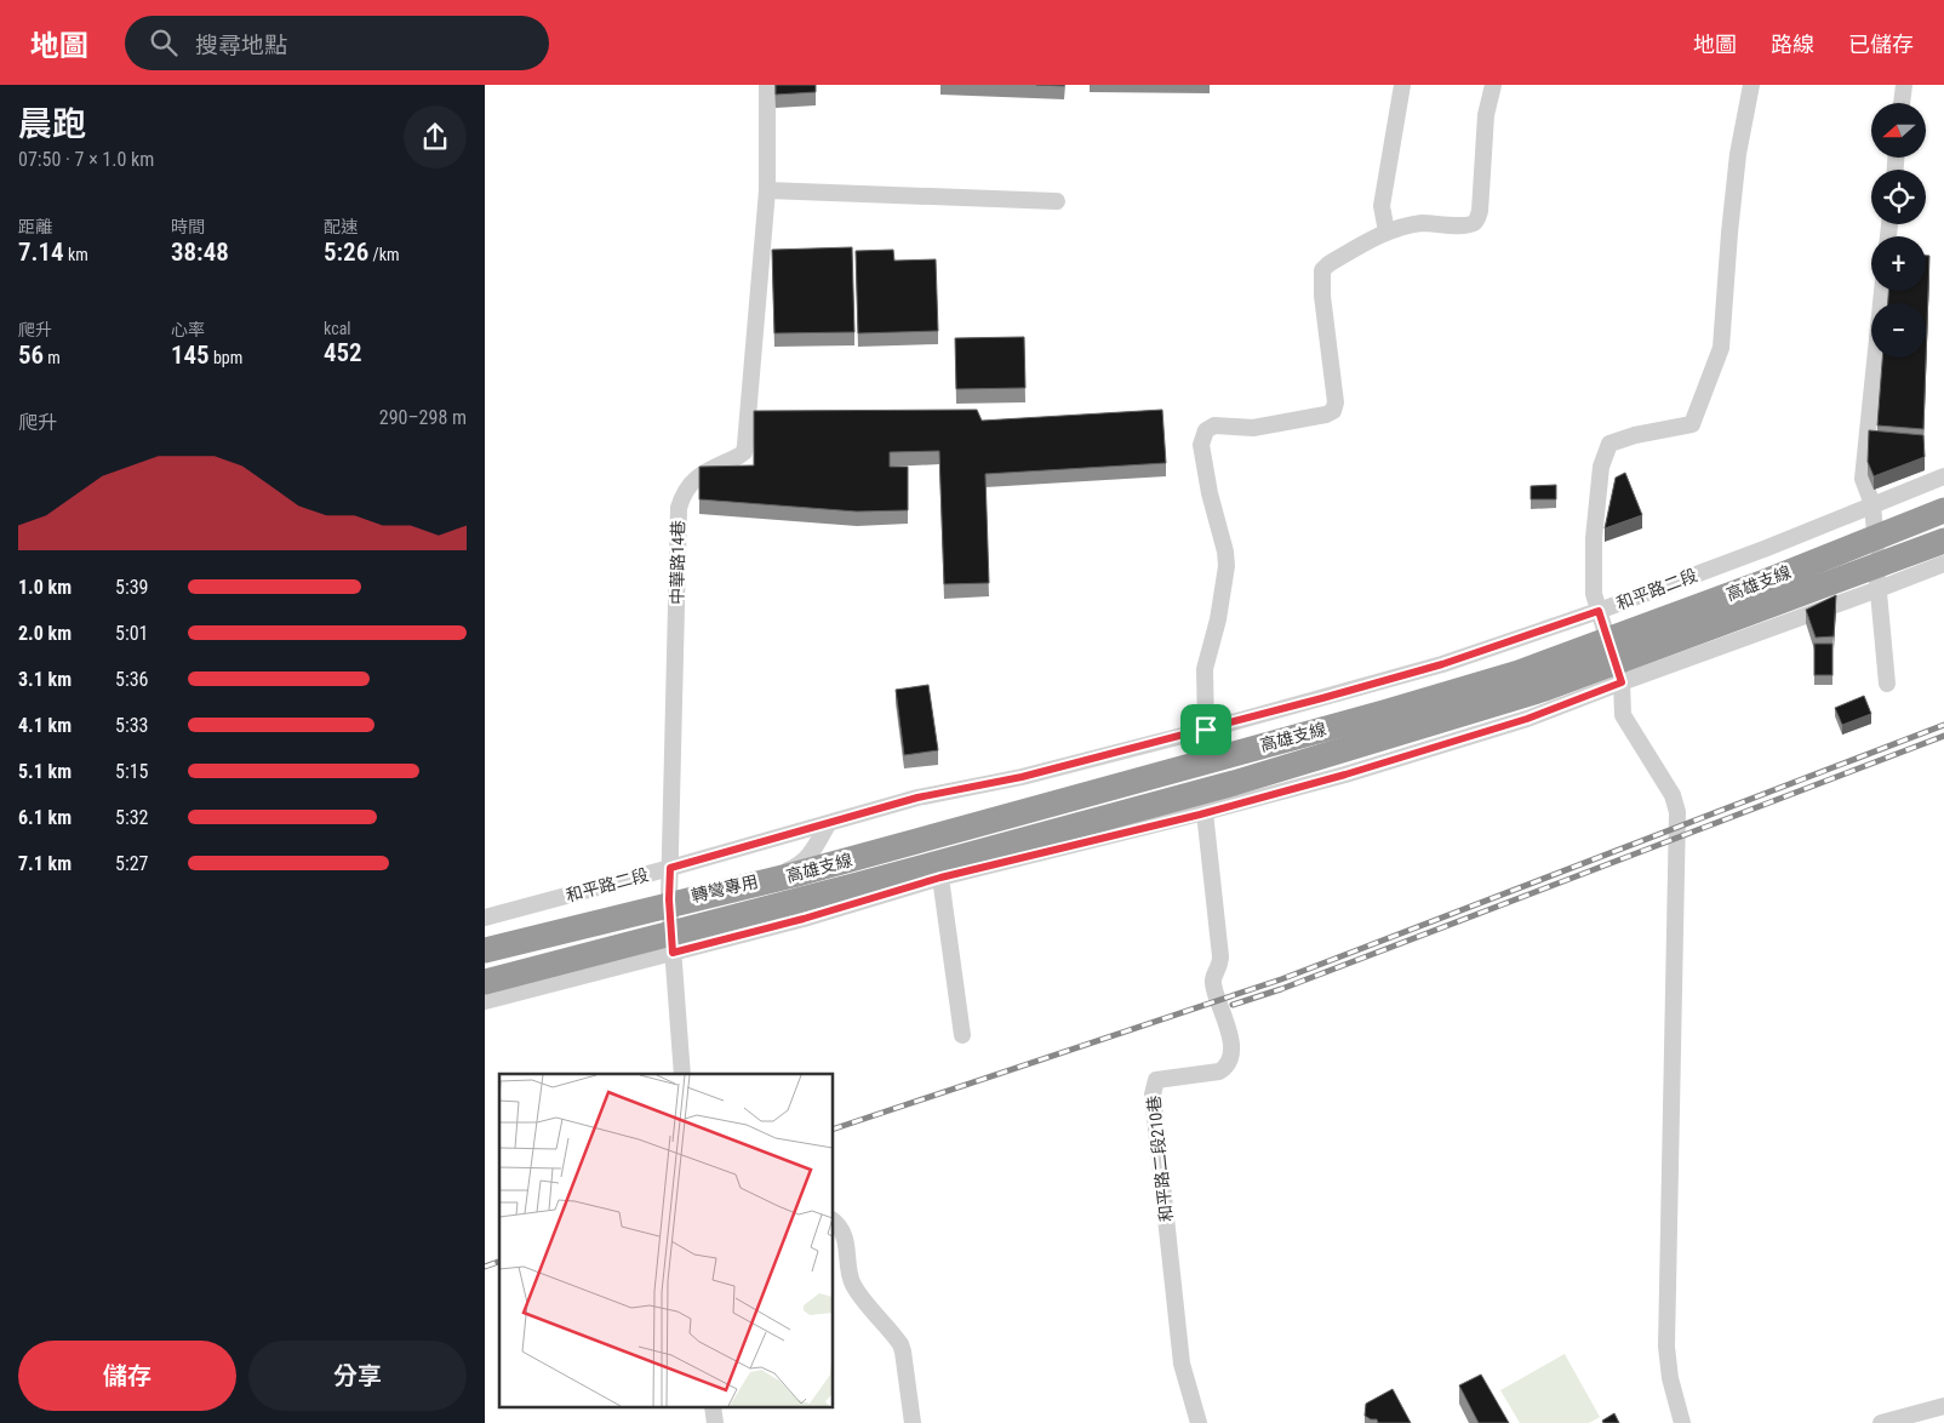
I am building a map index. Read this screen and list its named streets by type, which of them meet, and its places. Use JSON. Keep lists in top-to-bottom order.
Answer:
{
  "streets": {
    "highway": ["高雄支線"],
    "street": [
      "中華路14巷",
      "和平路二段",
      "轉彎專用",
      "和平路二段210巷"
    ]
  },
  "crossings": [
    ["中華路14巷", "和平路二段"],
    ["中華路14巷", "轉彎專用"],
    ["和平路二段", "轉彎專用"]
  ],
  "north": "left",
  "page": {
    "header": "地圖",
    "search": "搜尋地點",
    "nav": ["地圖", "路線", "已儲存"],
    "heading": ["晨跑", "07:50 · 7 × 1.0 km"],
    "map_buttons": ["+", "−"],
    "stats": [
      ["距離", "7.14 km"],
      ["時間", "38:48"],
      ["配速", "5:26 /km"],
      ["爬升", "56 m"],
      ["心率", "145 bpm"],
      ["kcal", "452"]
    ],
    "chart": ["爬升", "290–298 m"],
    "list": [
      {
        "name": "1.0 km",
        "note": "5:39"
      },
      {
        "name": "2.0 km",
        "note": "5:01"
      },
      {
        "name": "3.1 km",
        "note": "5:36"
      },
      {
        "name": "4.1 km",
        "note": "5:33"
      },
      {
        "name": "5.1 km",
        "note": "5:15"
      },
      {
        "name": "6.1 km",
        "note": "5:32"
      },
      {
        "name": "7.1 km",
        "note": "5:27"
      }
    ],
    "buttons": ["儲存", "分享"]
  }
}
